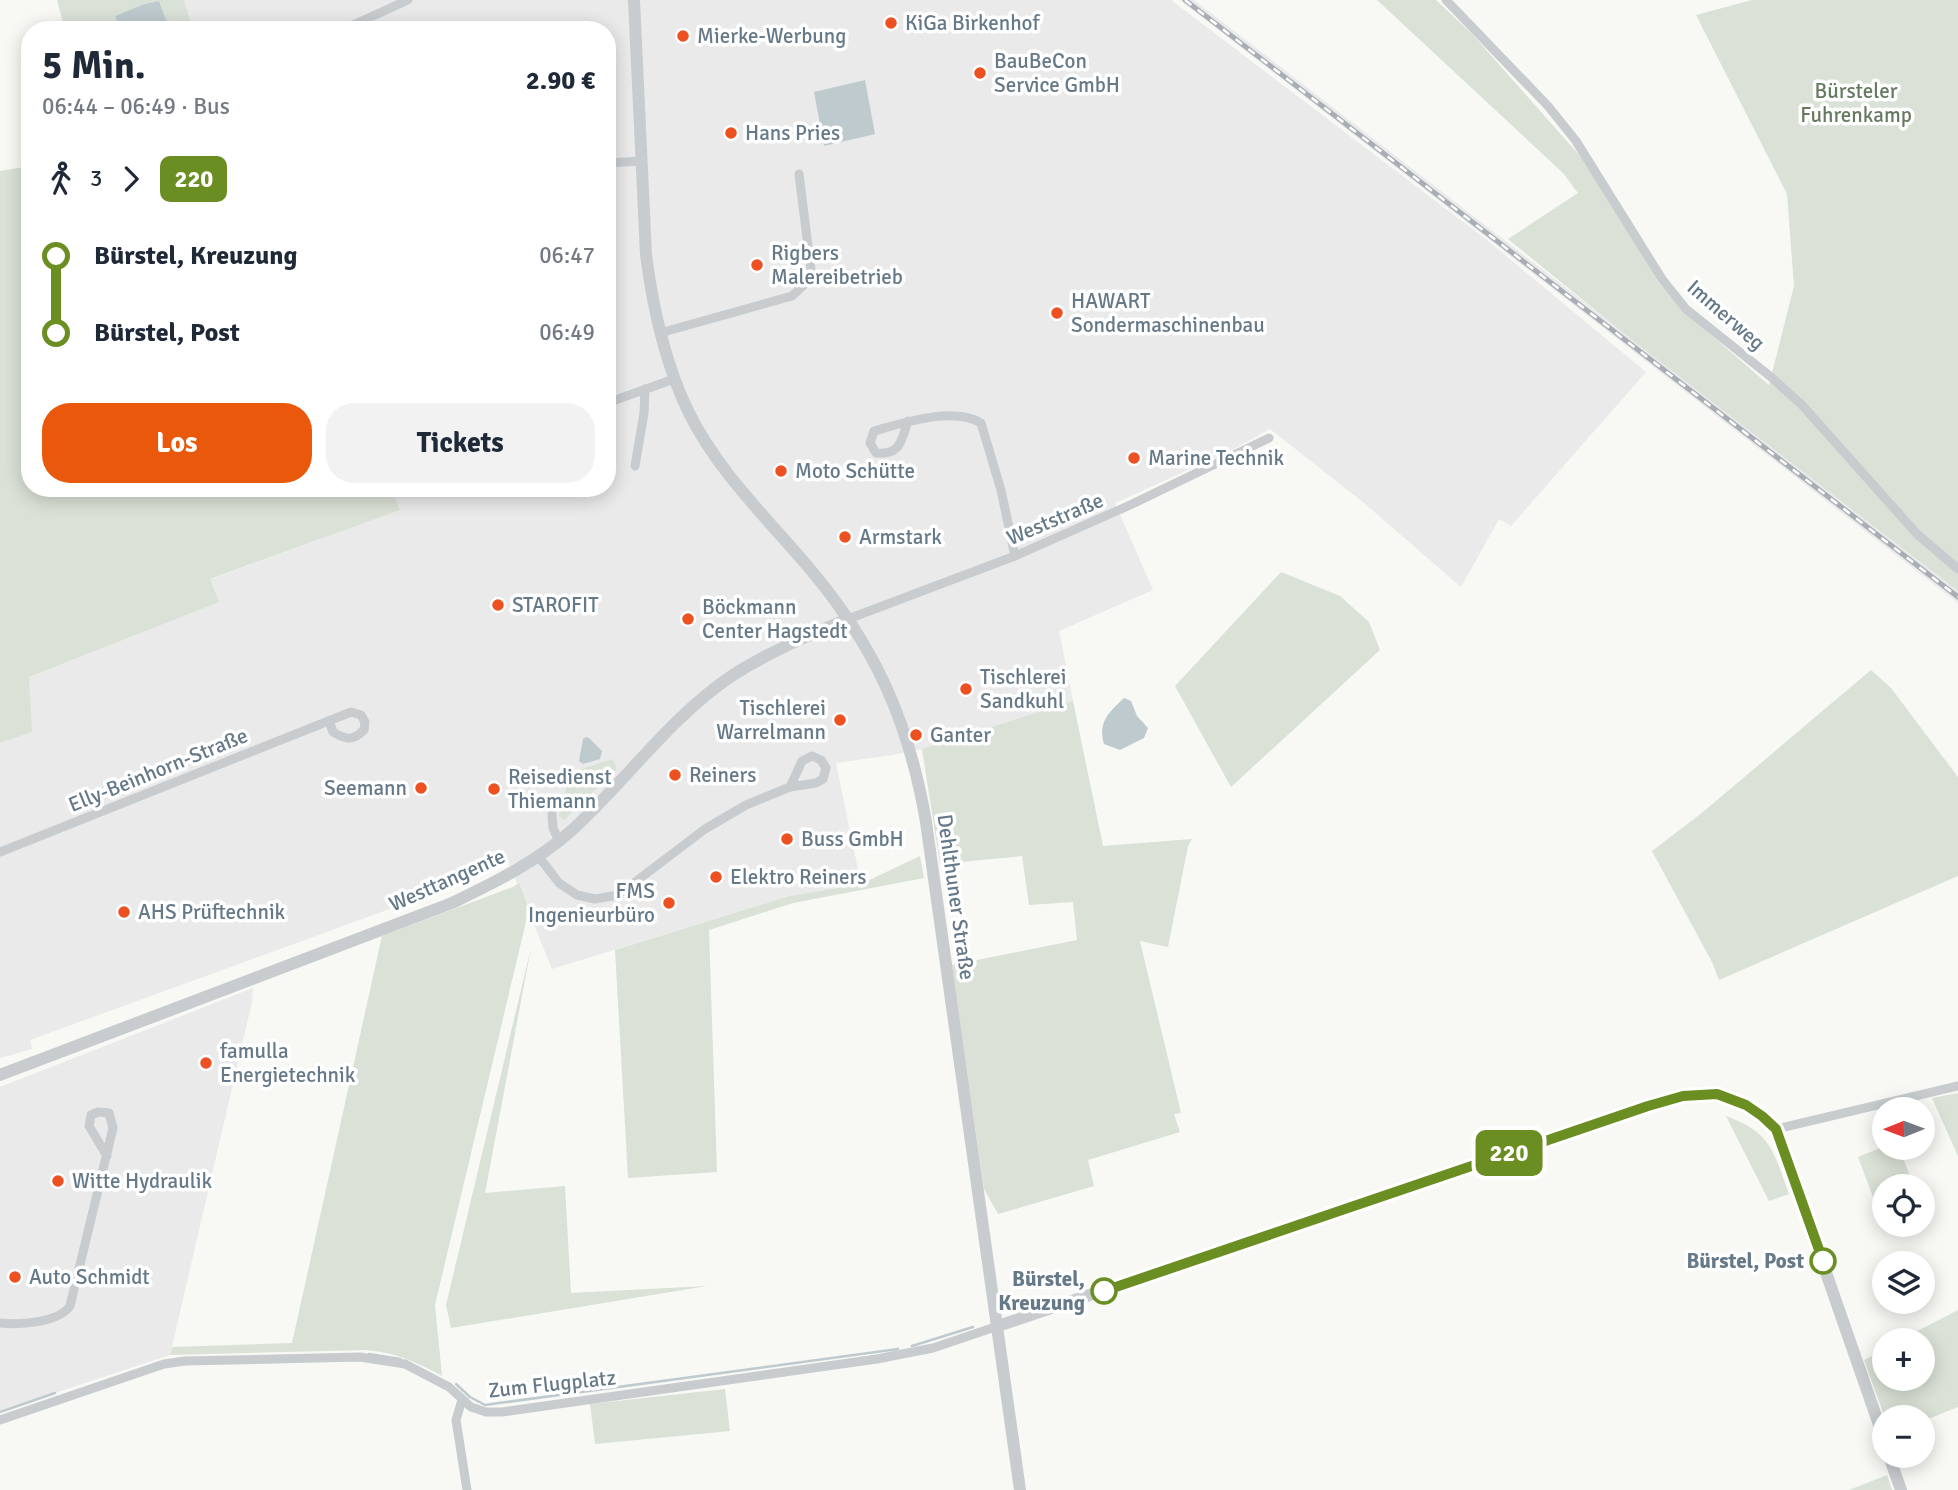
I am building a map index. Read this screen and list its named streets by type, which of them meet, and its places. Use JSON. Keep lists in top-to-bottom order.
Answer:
{
  "streets": {
    "street": [
      "Immerweg",
      "Weststraße",
      "Elly-Beinhorn-Straße",
      "Westtangente",
      "Dehlthuner Straße",
      "Zum Flugplatz"
    ]
  },
  "crossings": [
    ["Weststraße", "Westtangente"],
    ["Weststraße", "Dehlthuner Straße"],
    ["Westtangente", "Dehlthuner Straße"],
    ["Dehlthuner Straße", "Zum Flugplatz"]
  ],
  "parks": ["Bürsteler Fuhrenkamp"],
  "places": [
    "KiGa Birkenhof",
    "Mierke-Werbung",
    "BauBeCon Service GmbH",
    "Hans Pries",
    "Rigbers Malereibetrieb",
    "HAWART Sondermaschinenbau",
    "Marine Technik",
    "Moto Schütte",
    "Armstark",
    "STAROFIT",
    "Böckmann Center Hagstedt",
    "Tischlerei Sandkuhl",
    "Tischlerei Warrelmann",
    "Ganter",
    "Reiners",
    "Seemann",
    "Reisedienst Thiemann",
    "Buss GmbH",
    "Elektro Reiners",
    "FMS Ingenieurbüro",
    "AHS Prüftechnik",
    "famulla Energietechnik",
    "Witte Hydraulik",
    "Bürstel, Post",
    "Auto Schmidt",
    "Bürstel, Kreuzung"
  ],
  "lines": ["bus line 220"],
  "north": "left",
  "page": {
    "on_map": "220",
    "heading": ["5 Min.", "06:44 – 06:49 · Bus", "2.90 €"],
    "legs": ["3", "220"],
    "list": [
      {
        "name": "Bürstel, Kreuzung",
        "value": "06:47"
      },
      {
        "name": "Bürstel, Post",
        "value": "06:49"
      }
    ],
    "buttons": ["Los", "Tickets"],
    "map_buttons": ["+", "−"]
  }
}
